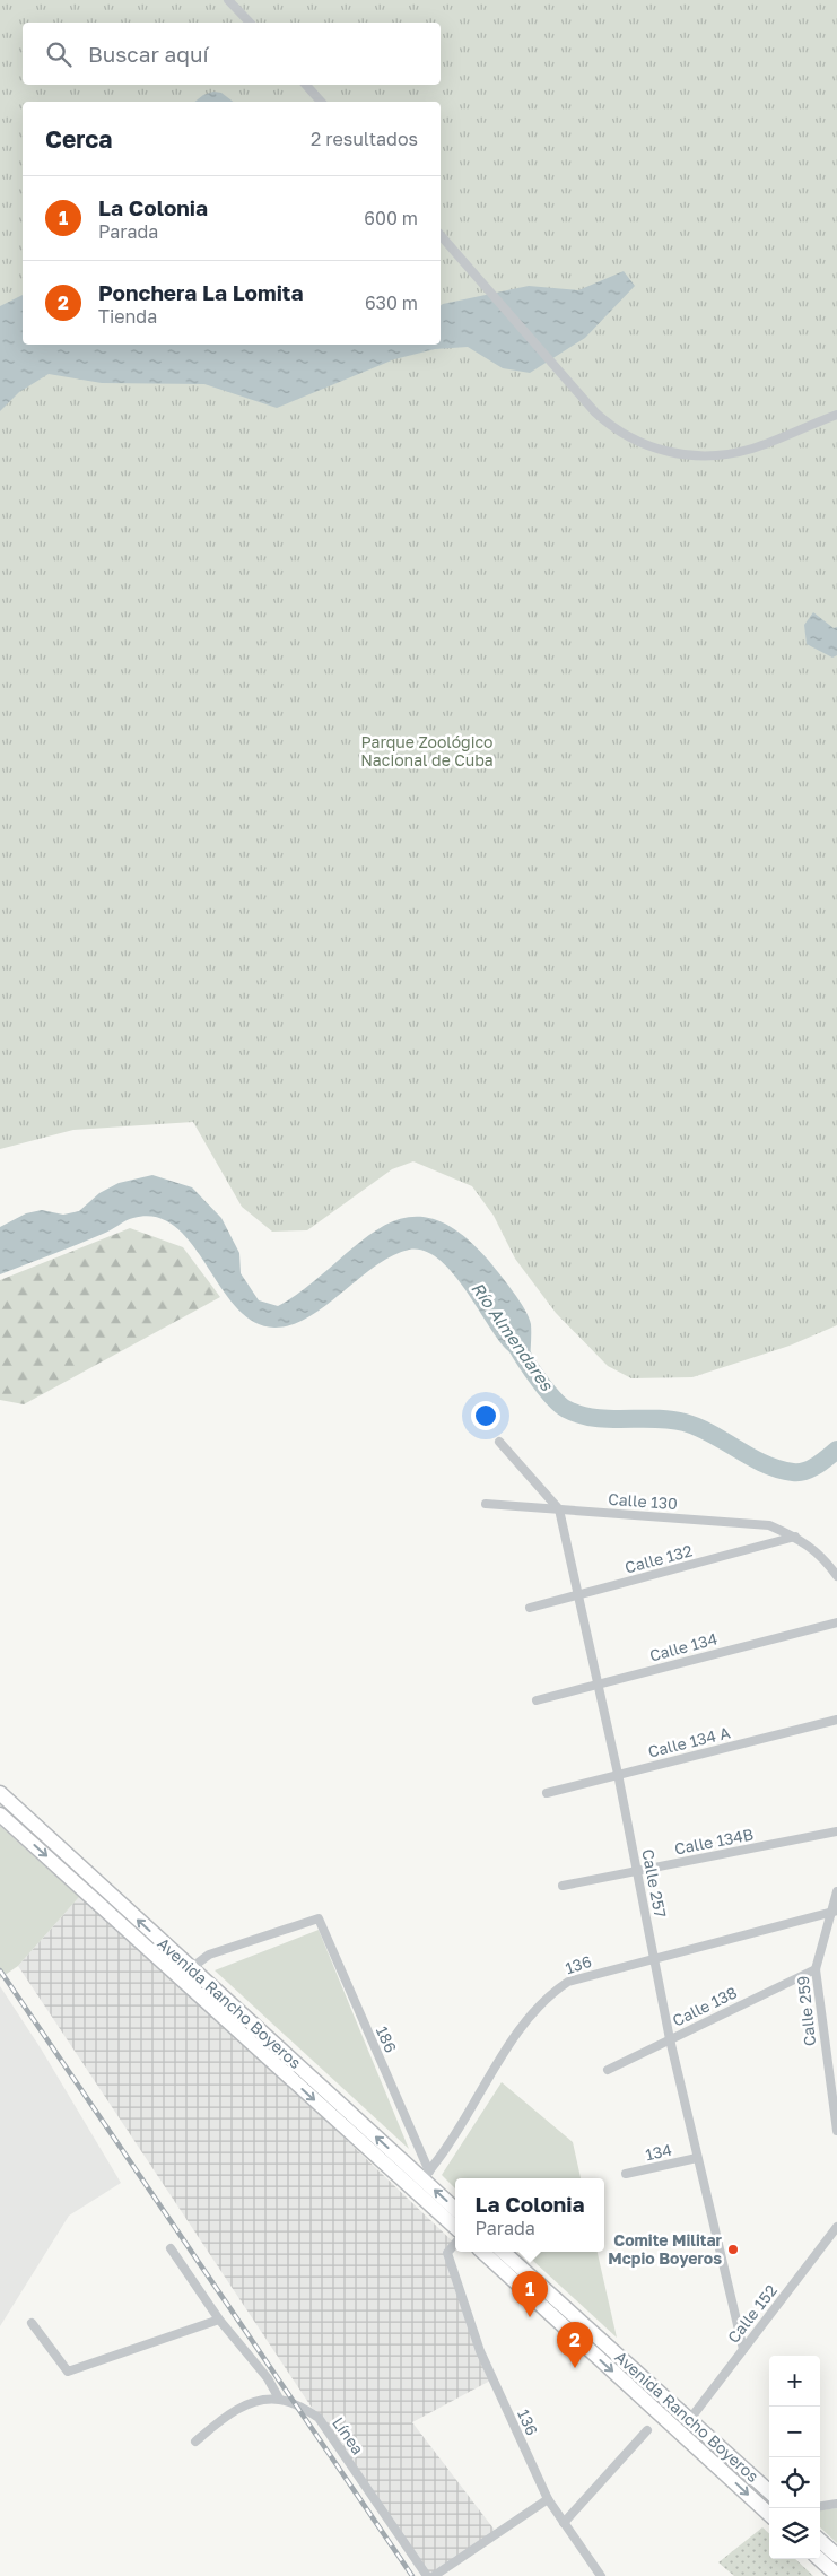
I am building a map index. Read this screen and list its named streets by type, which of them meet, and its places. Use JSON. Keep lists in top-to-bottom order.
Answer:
{
  "streets": {
    "highway": ["Avenida Rancho Boyeros"],
    "street": [
      "Calle 130",
      "Calle 132",
      "Calle 134",
      "Calle 134 A",
      "Calle 134B",
      "Calle 257",
      "136",
      "Calle 138",
      "Calle 259",
      "186",
      "134",
      "Calle 152",
      "Línea"
    ]
  },
  "crossings": [
    ["Calle 130", "Calle 132"],
    ["Calle 130", "Calle 257"],
    ["Calle 132", "Calle 257"],
    ["Calle 134", "Calle 257"],
    ["Calle 134 A", "Calle 257"],
    ["Calle 134B", "Calle 257"],
    ["Calle 257", "136"],
    ["Calle 257", "Calle 138"],
    ["Calle 257", "134"],
    ["Calle 257", "Calle 152"],
    ["136", "Avenida Rancho Boyeros"],
    ["136", "Calle 259"],
    ["136", "186"],
    ["Avenida Rancho Boyeros", "186"],
    ["Avenida Rancho Boyeros", "Calle 152"],
    ["Calle 138", "Calle 259"]
  ],
  "water": ["Río Almendares"],
  "parks": ["Parque Zoológico Nacional de Cuba"],
  "places": ["Comite Militar Mcpio Boyeros"],
  "page": {
    "search": "Buscar aquí",
    "heading": ["Cerca", "2 resultados"],
    "list": [
      {
        "mark": "1",
        "name": "La Colonia",
        "note": "Parada",
        "value": "600 m"
      },
      {
        "mark": "2",
        "name": "Ponchera La Lomita",
        "note": "Tienda",
        "value": "630 m"
      }
    ],
    "popup": ["La Colonia", "Parada"],
    "pins": ["1", "2"],
    "map_buttons": ["+", "−"]
  }
}
